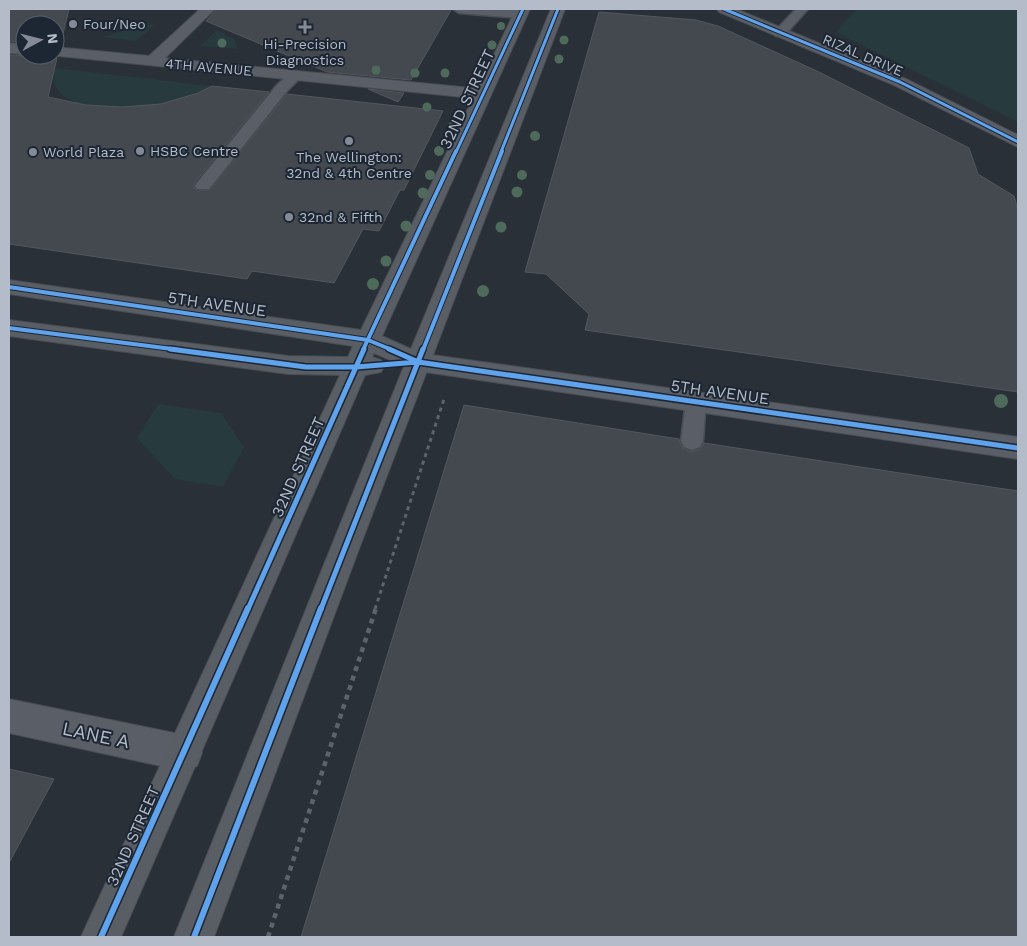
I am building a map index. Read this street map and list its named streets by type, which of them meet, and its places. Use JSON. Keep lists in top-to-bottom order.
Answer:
{
  "streets": {
    "main road": ["32ND STREET", "5TH AVENUE"],
    "street": ["RIZAL DRIVE", "4TH AVENUE", "LANE A"]
  },
  "crossings": [
    ["4TH AVENUE", "32ND STREET"],
    ["32ND STREET", "5TH AVENUE"],
    ["32ND STREET", "LANE A"]
  ],
  "places": {
    "other": [
      "Four/Neo",
      "The Wellington: 32nd & 4th Centre",
      "HSBC Centre",
      "World Plaza",
      "32nd & Fifth"
    ],
    "health": ["Hi-Precision Diagnostics"]
  },
  "north": "right"
}
